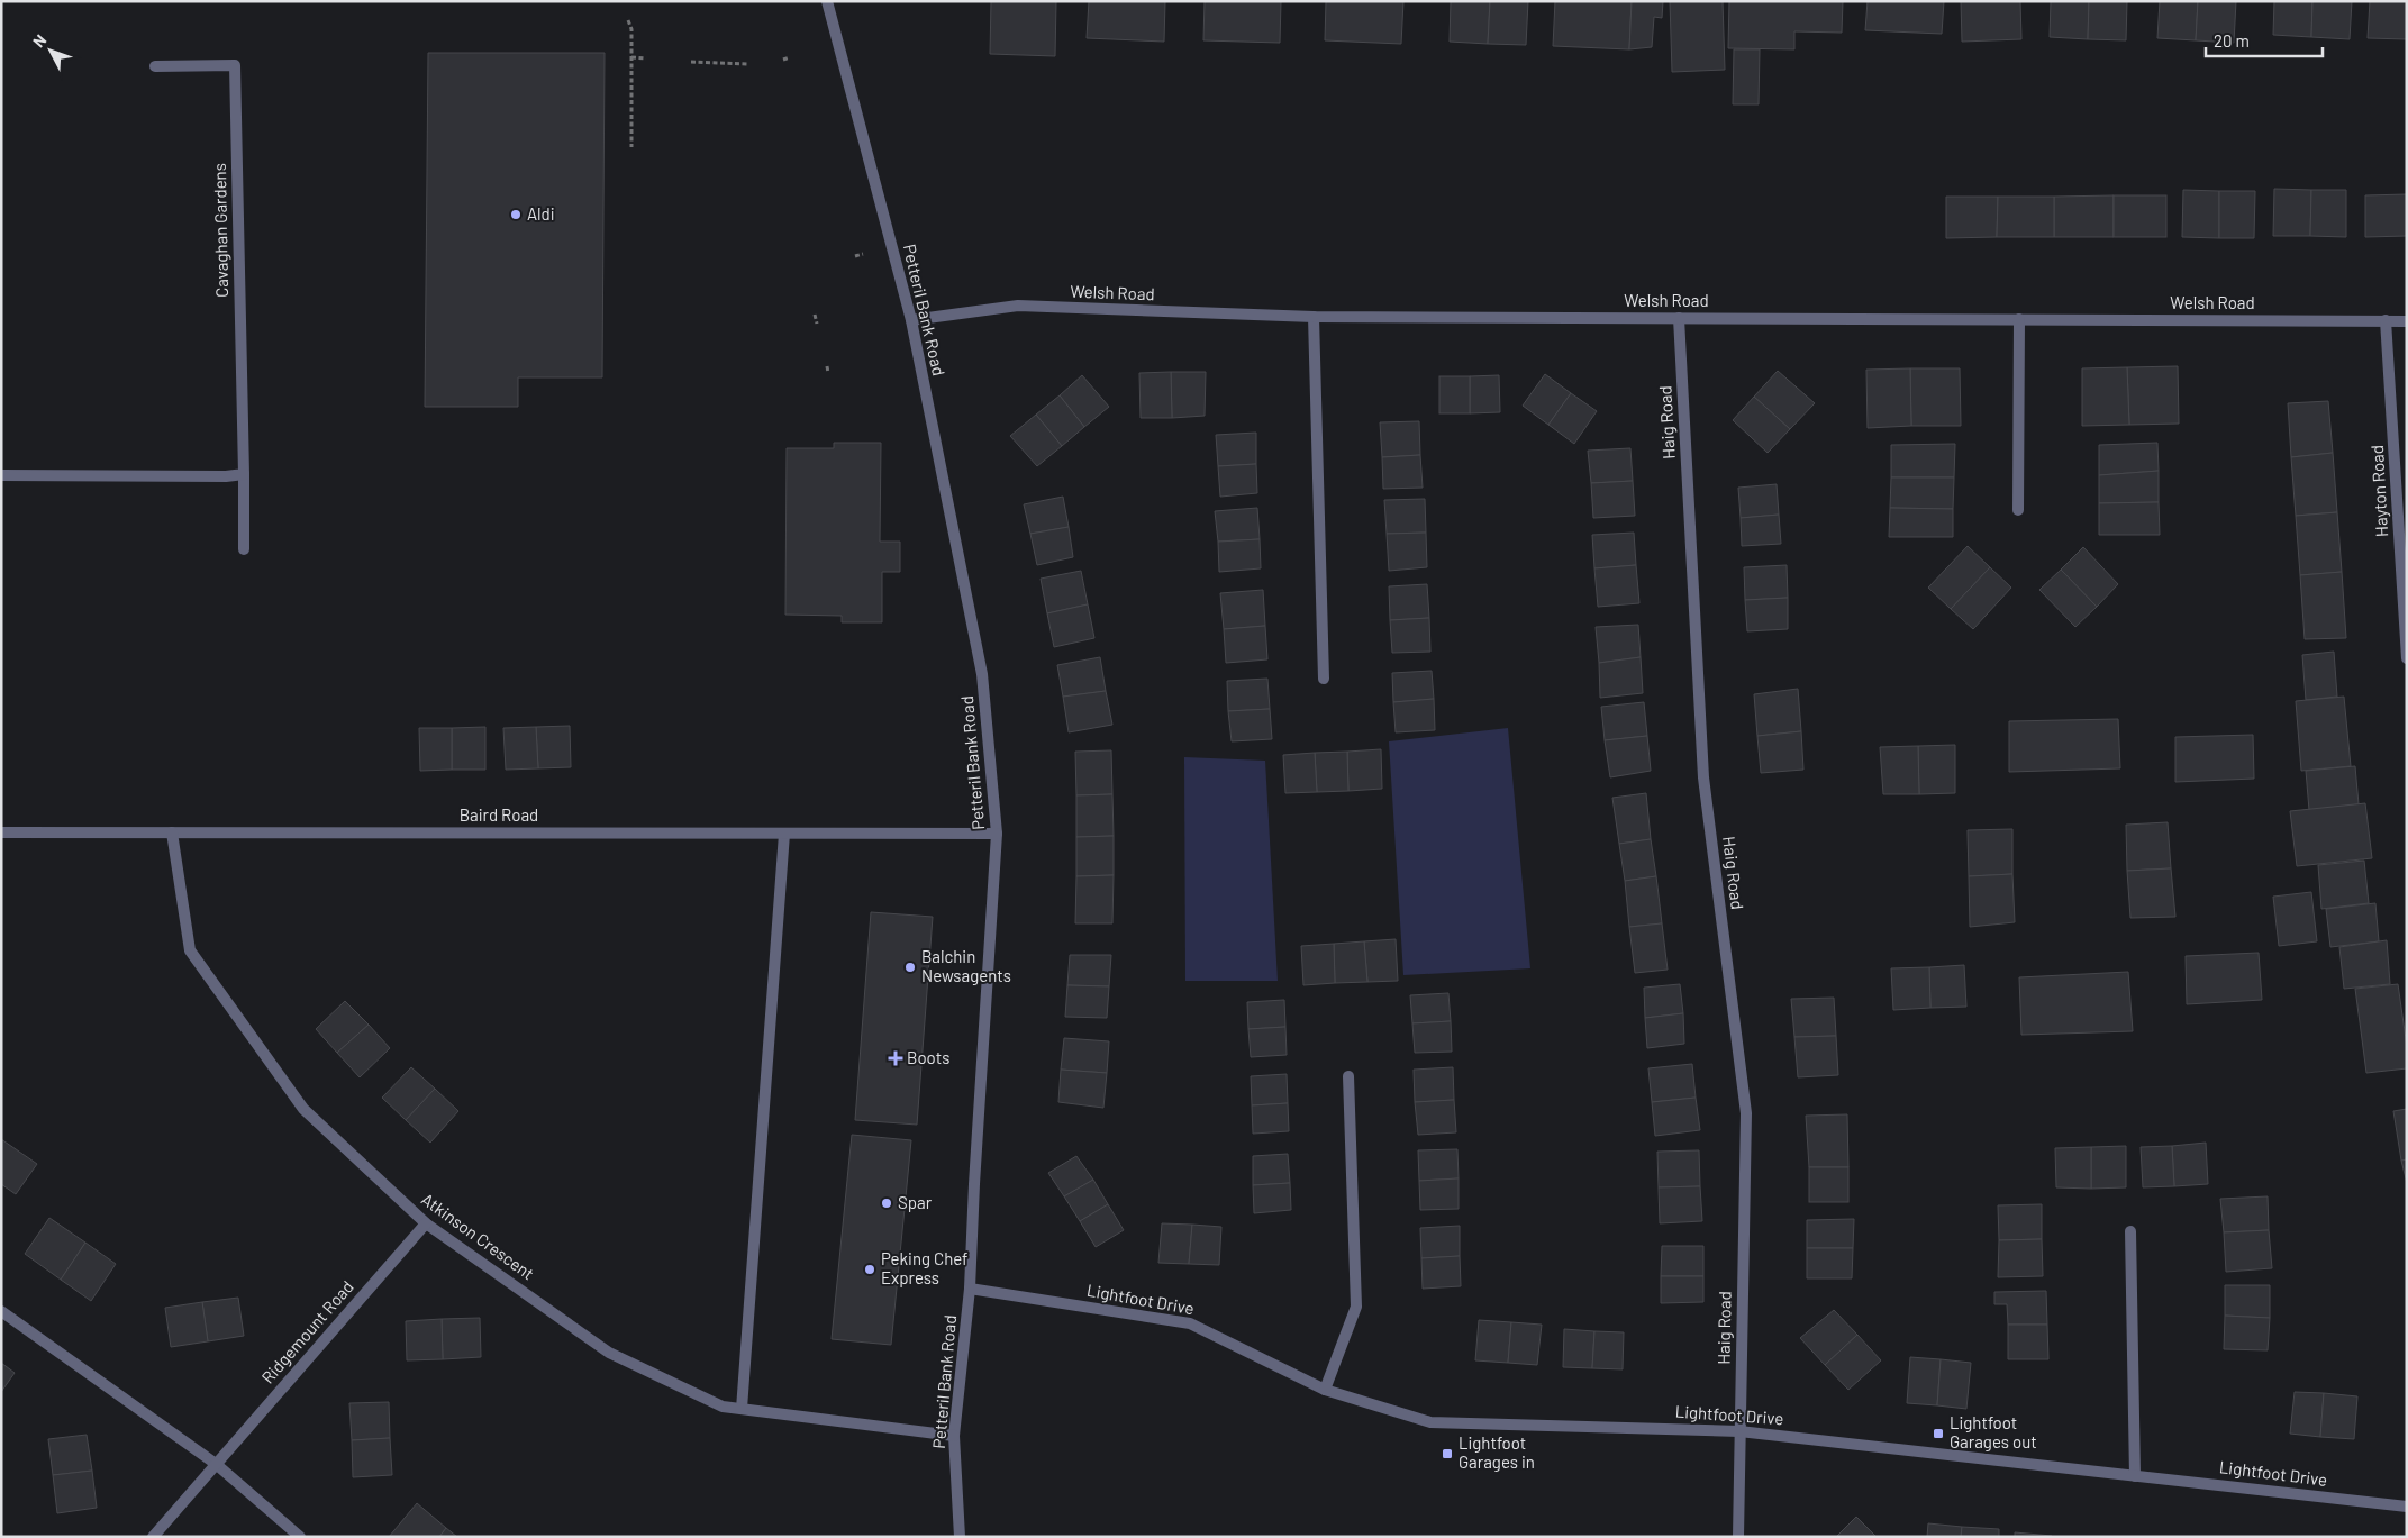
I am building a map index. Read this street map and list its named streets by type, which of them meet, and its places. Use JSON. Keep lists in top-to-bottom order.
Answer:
{
  "streets": {
    "street": [
      "Cavaghan Gardens",
      "Welsh Road",
      "Petteril Bank Road",
      "Haig Road",
      "Hayton Road",
      "Baird Road",
      "Atkinson Crescent",
      "Lightfoot Drive",
      "Ridgemount Road"
    ]
  },
  "crossings": [
    ["Welsh Road", "Petteril Bank Road"],
    ["Welsh Road", "Haig Road"],
    ["Welsh Road", "Hayton Road"],
    ["Petteril Bank Road", "Baird Road"],
    ["Petteril Bank Road", "Atkinson Crescent"],
    ["Petteril Bank Road", "Lightfoot Drive"],
    ["Haig Road", "Lightfoot Drive"],
    ["Baird Road", "Atkinson Crescent"],
    ["Atkinson Crescent", "Ridgemount Road"]
  ],
  "places": {
    "other": [
      "Aldi",
      "Balchin Newsagents",
      "Spar",
      "Peking Chef Express"
    ],
    "health": ["Boots"],
    "transit": ["Lightfoot Garages out", "Lightfoot Garages in"]
  },
  "scale_bar": "20 m",
  "north": "top left"
}
